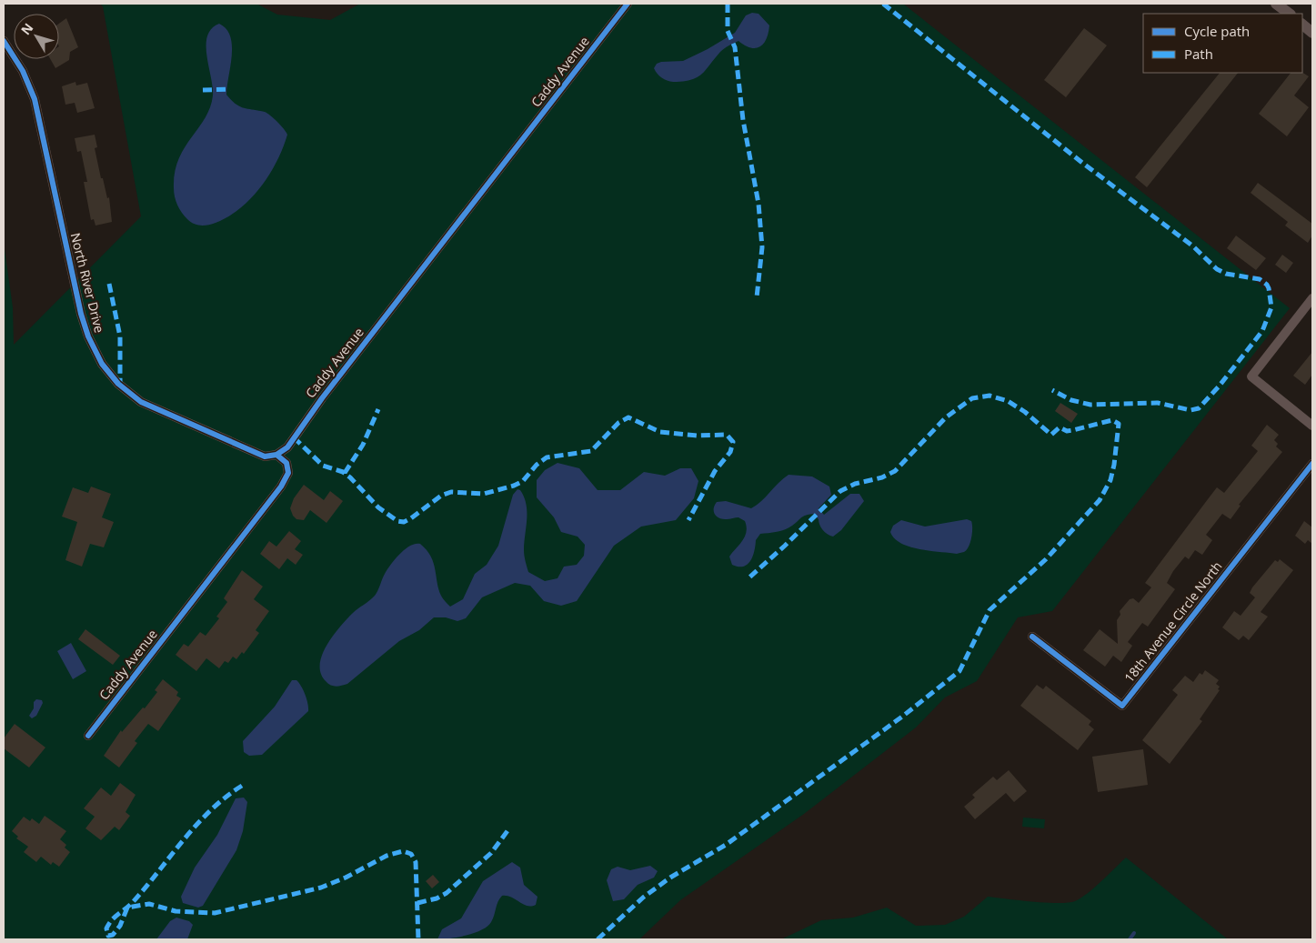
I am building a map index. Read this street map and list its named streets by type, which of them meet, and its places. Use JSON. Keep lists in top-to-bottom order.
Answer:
{
  "streets": {
    "street": ["Caddy Avenue", "North River Drive", "18th Avenue Circle North"]
  },
  "crossings": [
    ["Caddy Avenue", "North River Drive"]
  ],
  "legend": ["Cycle path", "Path"],
  "north": "top left"
}
